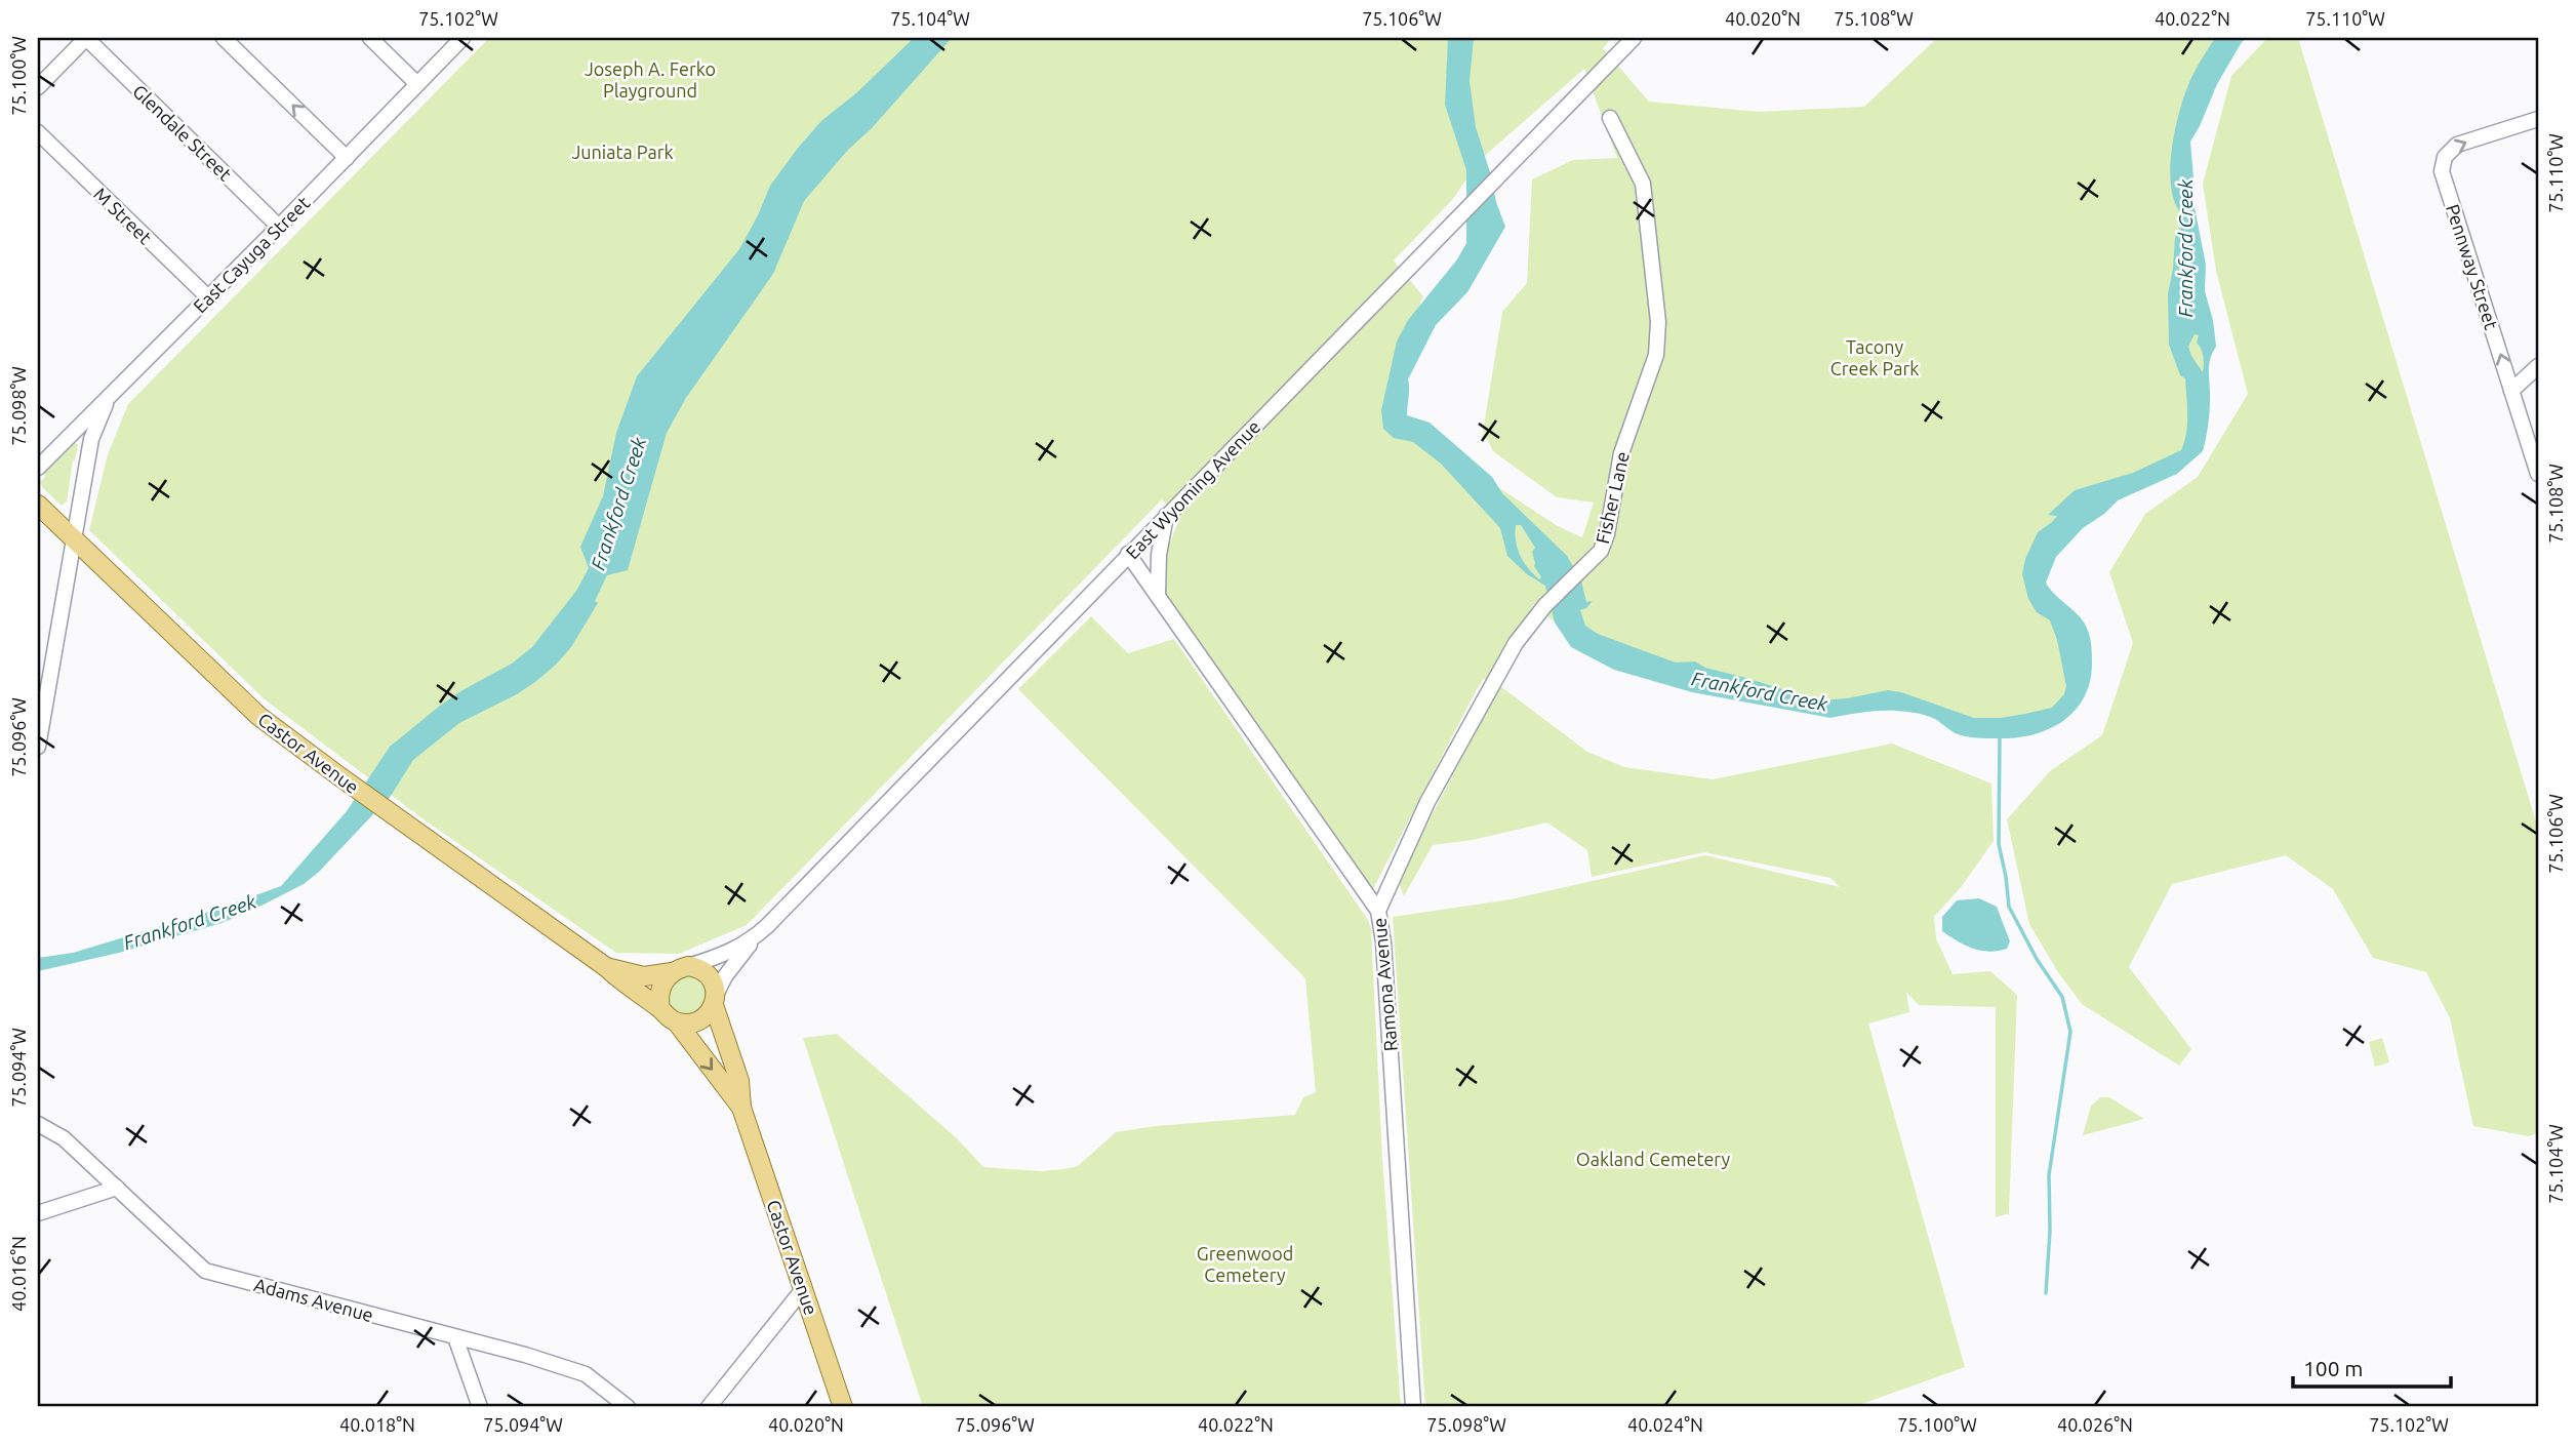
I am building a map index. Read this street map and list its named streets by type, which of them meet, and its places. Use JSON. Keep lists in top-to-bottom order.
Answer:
{
  "streets": {
    "main road": ["Castor Avenue"],
    "street": [
      "Glendale Street",
      "M Street",
      "East Cayuga Street",
      "Pennway Street",
      "East Wyoming Avenue",
      "Fisher Lane",
      "Ramona Avenue",
      "Adams Avenue"
    ]
  },
  "crossings": [
    ["Glendale Street", "East Cayuga Street"],
    ["M Street", "East Cayuga Street"],
    ["East Wyoming Avenue", "Castor Avenue"],
    ["East Wyoming Avenue", "Ramona Avenue"],
    ["Fisher Lane", "Ramona Avenue"]
  ],
  "water": ["Frankford Creek"],
  "parks": [
    "Joseph A. Ferko Playground",
    "Juniata Park",
    "Tacony Creek Park",
    "Oakland Cemetery",
    "Greenwood Cemetery"
  ],
  "scale_bar": "100 m",
  "coordinates": [
    "75.102°W",
    "75.104°W",
    "75.106°W",
    "40.020°N",
    "75.108°W",
    "40.022°N",
    "75.110°W",
    "75.100°W",
    "75.098°W",
    "75.096°W",
    "75.094°W",
    "40.016°N",
    "40.018°N",
    "40.024°N",
    "40.026°N"
  ]
}
